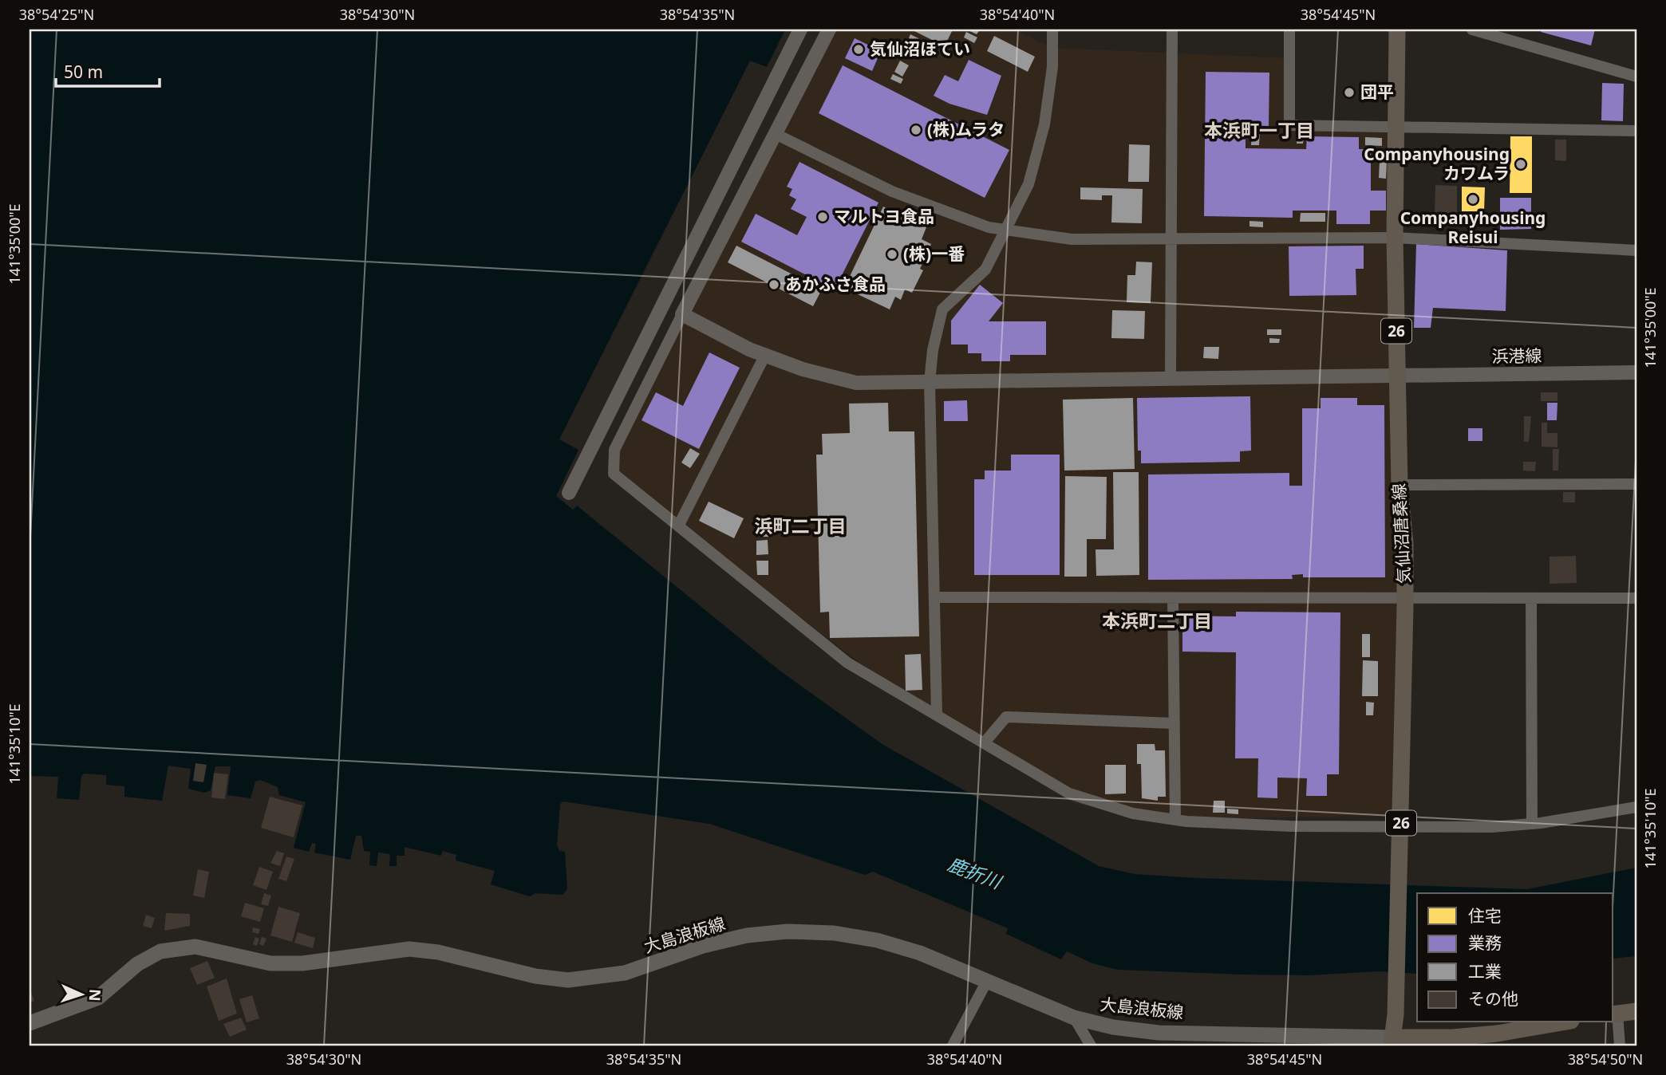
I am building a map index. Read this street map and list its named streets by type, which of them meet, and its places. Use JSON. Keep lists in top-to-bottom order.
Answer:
{
  "streets": {
    "main road": ["26", "気仙沼唐桑線", "大島浪板線"],
    "street": ["浜港線"]
  },
  "crossings": [
    ["浜港線", "気仙沼唐桑線"],
    ["気仙沼唐桑線", "大島浪板線"]
  ],
  "districts": ["本浜町一丁目", "浜町二丁目", "本浜町二丁目"],
  "water": ["鹿折川"],
  "places": [
    "気仙沼ほてい",
    "団平",
    "(株)ムラタ",
    "Companyhousing カワムラ",
    "Companyhousing Reisui",
    "マルトヨ食品",
    "(株)一番",
    "あかふさ食品"
  ],
  "legend": [
    "住宅",
    "業務",
    "工業",
    "その他"
  ],
  "scale_bar": "50 m",
  "north": "right",
  "coordinates": [
    "38°54'25\"N",
    "38°54'30\"N",
    "38°54'35\"N",
    "38°54'40\"N",
    "38°54'45\"N",
    "141°35'00\"E",
    "141°35'10\"E",
    "38°54'50\"N"
  ]
}
